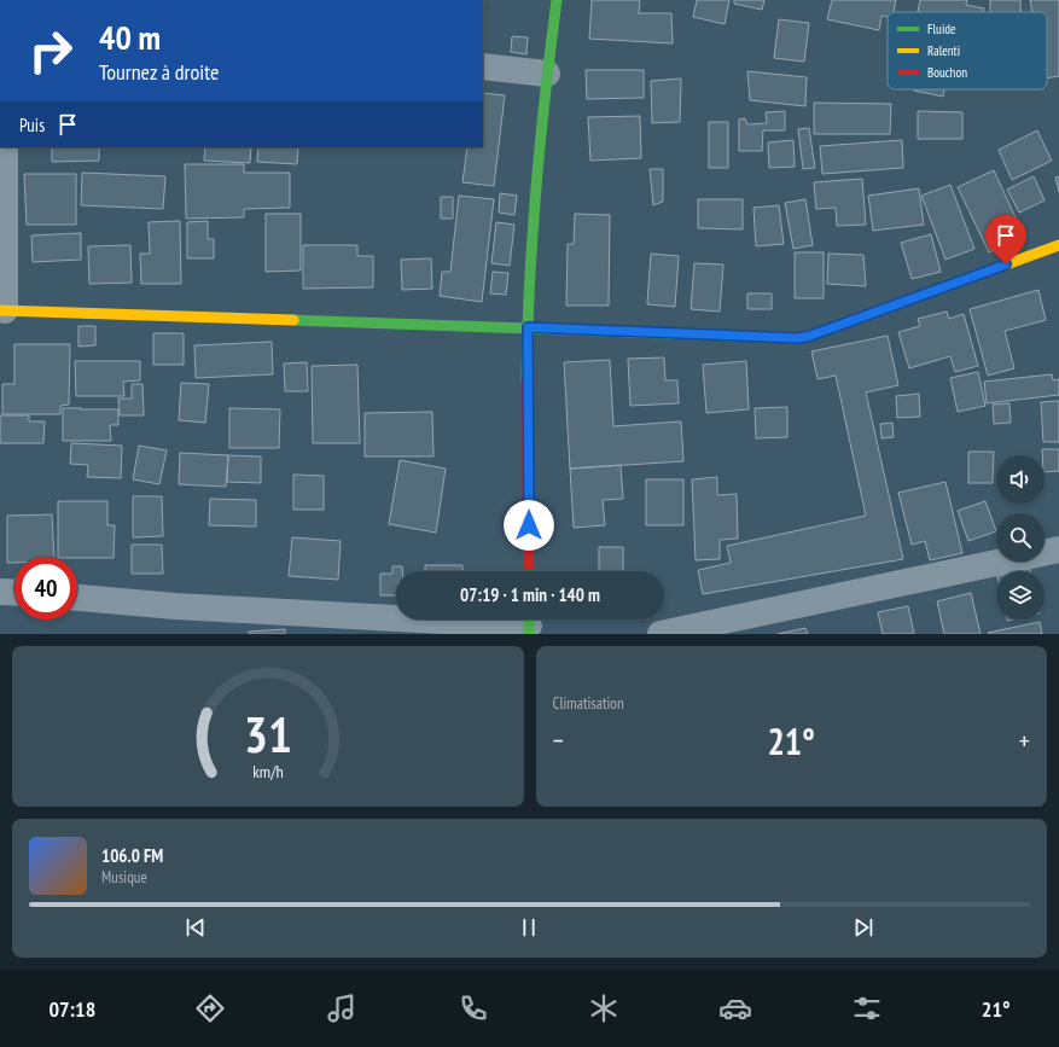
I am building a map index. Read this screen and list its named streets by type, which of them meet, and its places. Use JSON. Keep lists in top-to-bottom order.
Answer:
{
  "legend": ["Fluide", "Ralenti", "Bouchon"],
  "page": {
    "turn": ["40 m", "Tournez à droite"],
    "then": "Puis",
    "limit": "40",
    "trip": "07:19 · 1 min · 140 m",
    "tile": "Climatisation",
    "heat": ["−", "21°", "+"],
    "song": ["106.0 FM", "Musique"],
    "tabs": ["07:18", "21°"],
    "gauge": ["31", "km/h"]
  }
}
